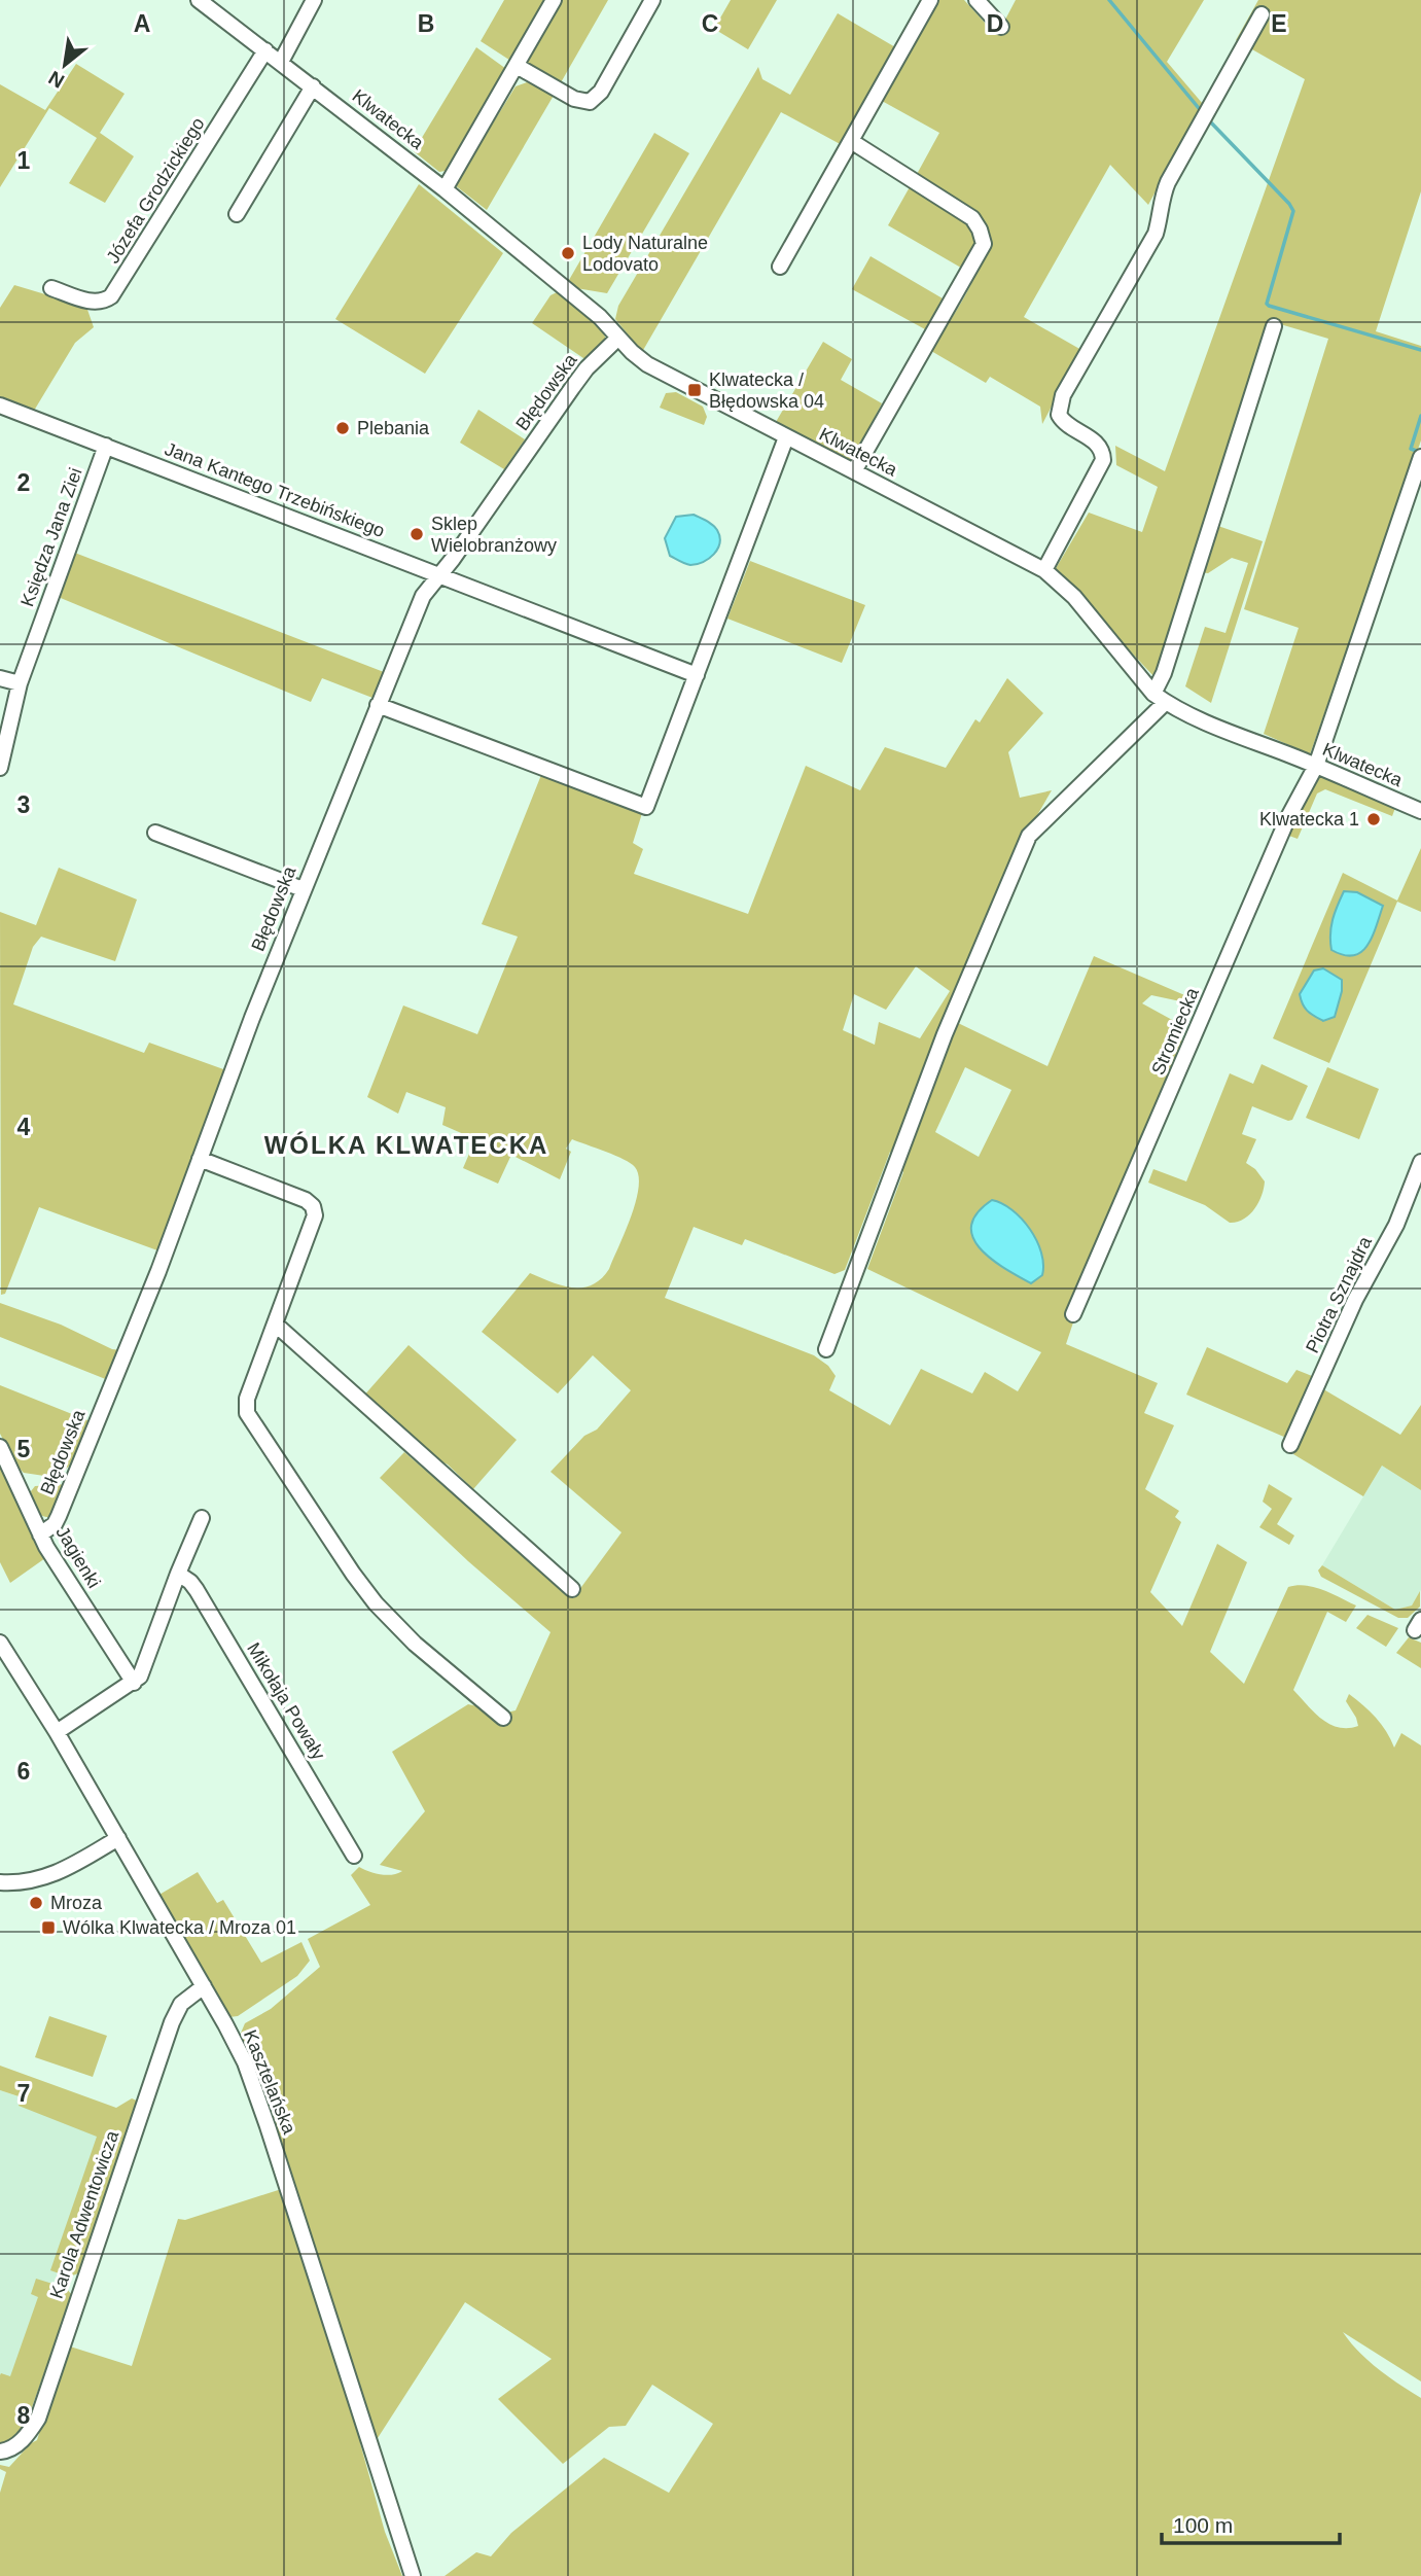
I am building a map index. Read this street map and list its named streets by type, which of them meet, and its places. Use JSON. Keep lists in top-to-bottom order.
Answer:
{
  "streets": {
    "street": [
      "Klwatecka",
      "Józefa Grodzickiego",
      "Błędowska",
      "Jana Kantego Trzebińskiego",
      "Księdza Jana Ziei",
      "Stromiecka",
      "Piotra Sznajdra",
      "Jagienki",
      "Mikołaja Powały",
      "Kasztelańska",
      "Karola Adwentowicza"
    ]
  },
  "crossings": [
    ["Klwatecka", "Józefa Grodzickiego"],
    ["Klwatecka", "Błędowska"],
    ["Klwatecka", "Stromiecka"],
    ["Błędowska", "Jana Kantego Trzebińskiego"],
    ["Błędowska", "Jagienki"],
    ["Jana Kantego Trzebińskiego", "Księdza Jana Ziei"],
    ["Kasztelańska", "Karola Adwentowicza"]
  ],
  "districts": ["WÓLKA KLWATECKA"],
  "places": {
    "other": [
      "Lody Naturalne Lodovato",
      "Plebania",
      "Sklep Wielobranżowy",
      "Klwatecka 1",
      "Mroza"
    ],
    "transit": ["Klwatecka / Błędowska 04", "Wólka Klwatecka / Mroza 01"]
  },
  "scale_bar": "100 m",
  "north": "bottom left",
  "grid": {
    "columns": [
      "A",
      "B",
      "C",
      "D",
      "E"
    ],
    "rows": [
      "1",
      "2",
      "3",
      "4",
      "5",
      "6",
      "7",
      "8"
    ]
  }
}
